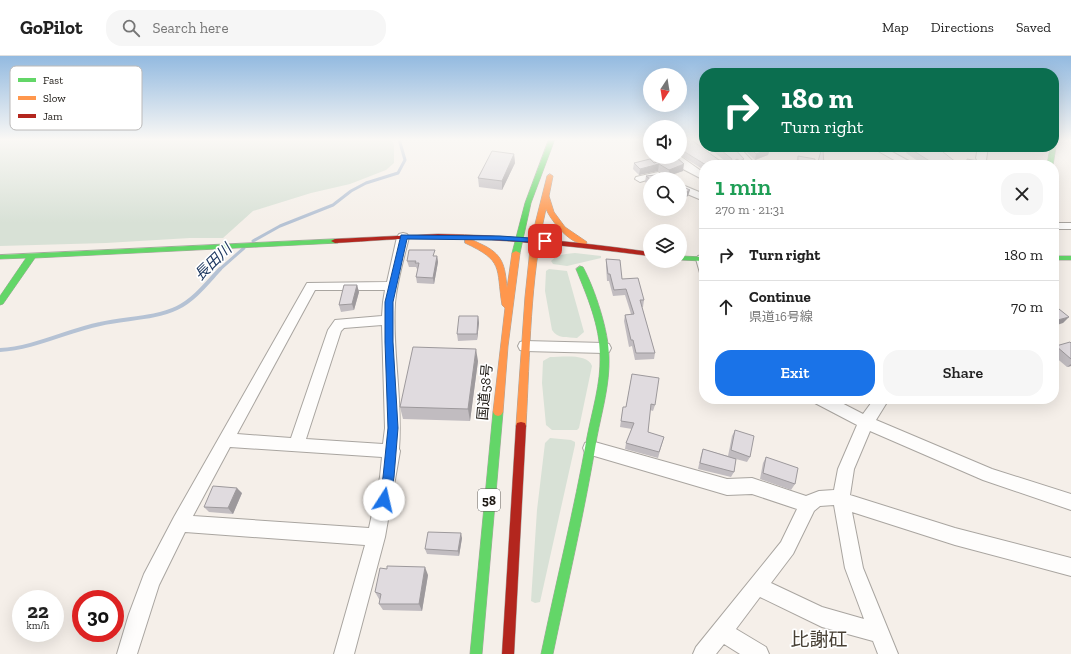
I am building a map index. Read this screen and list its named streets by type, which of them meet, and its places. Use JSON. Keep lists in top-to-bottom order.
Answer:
{
  "streets": {
    "main road": ["国道58号", "58"]
  },
  "districts": ["比謝矼"],
  "water": ["長田川"],
  "legend": ["Fast", "Slow", "Jam"],
  "north": "bottom",
  "page": {
    "header": "GoPilot",
    "search": "Search here",
    "nav": ["Map", "Directions", "Saved"],
    "turn": ["180 m", "Turn right"],
    "heading": ["1 min", "270 m · 21:31"],
    "list": [
      {
        "name": "Turn right",
        "value": "180 m"
      },
      {
        "name": "Continue",
        "note": "県道16号線",
        "value": "70 m"
      }
    ],
    "buttons": ["Exit", "Share"],
    "speed": "22 km/h",
    "limit": "30"
  }
}
